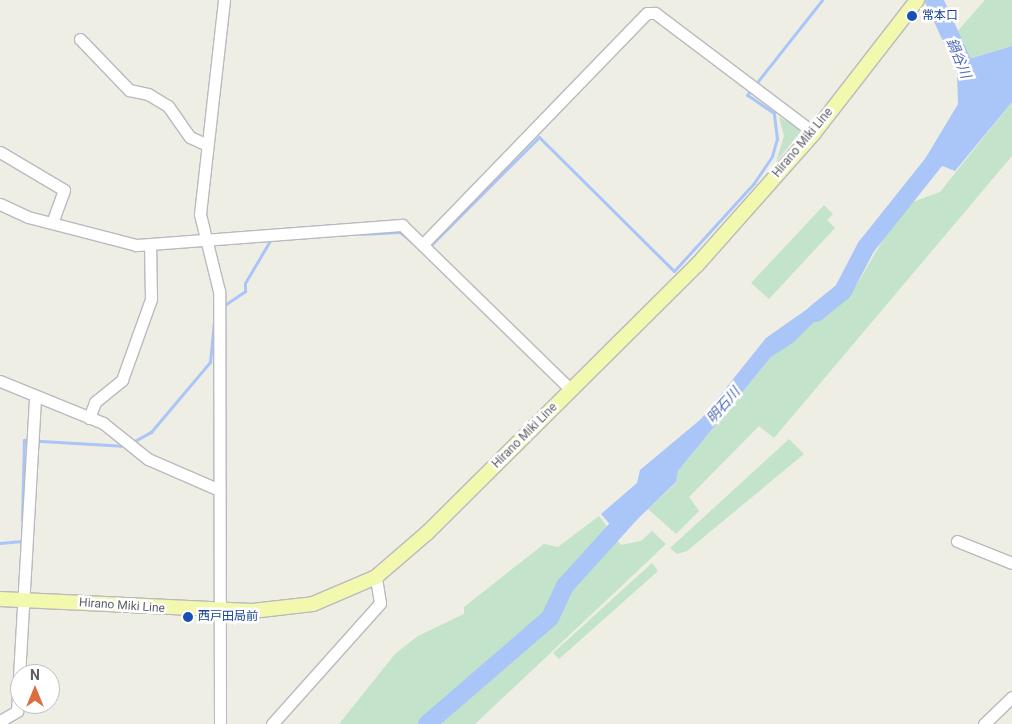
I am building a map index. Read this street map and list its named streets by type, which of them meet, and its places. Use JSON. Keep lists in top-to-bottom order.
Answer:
{
  "streets": {
    "main road": ["Hirano Miki Line"]
  },
  "water": ["鍋谷川", "明石川"],
  "places": ["常本口", "西戸田局前"],
  "north": "top"
}
